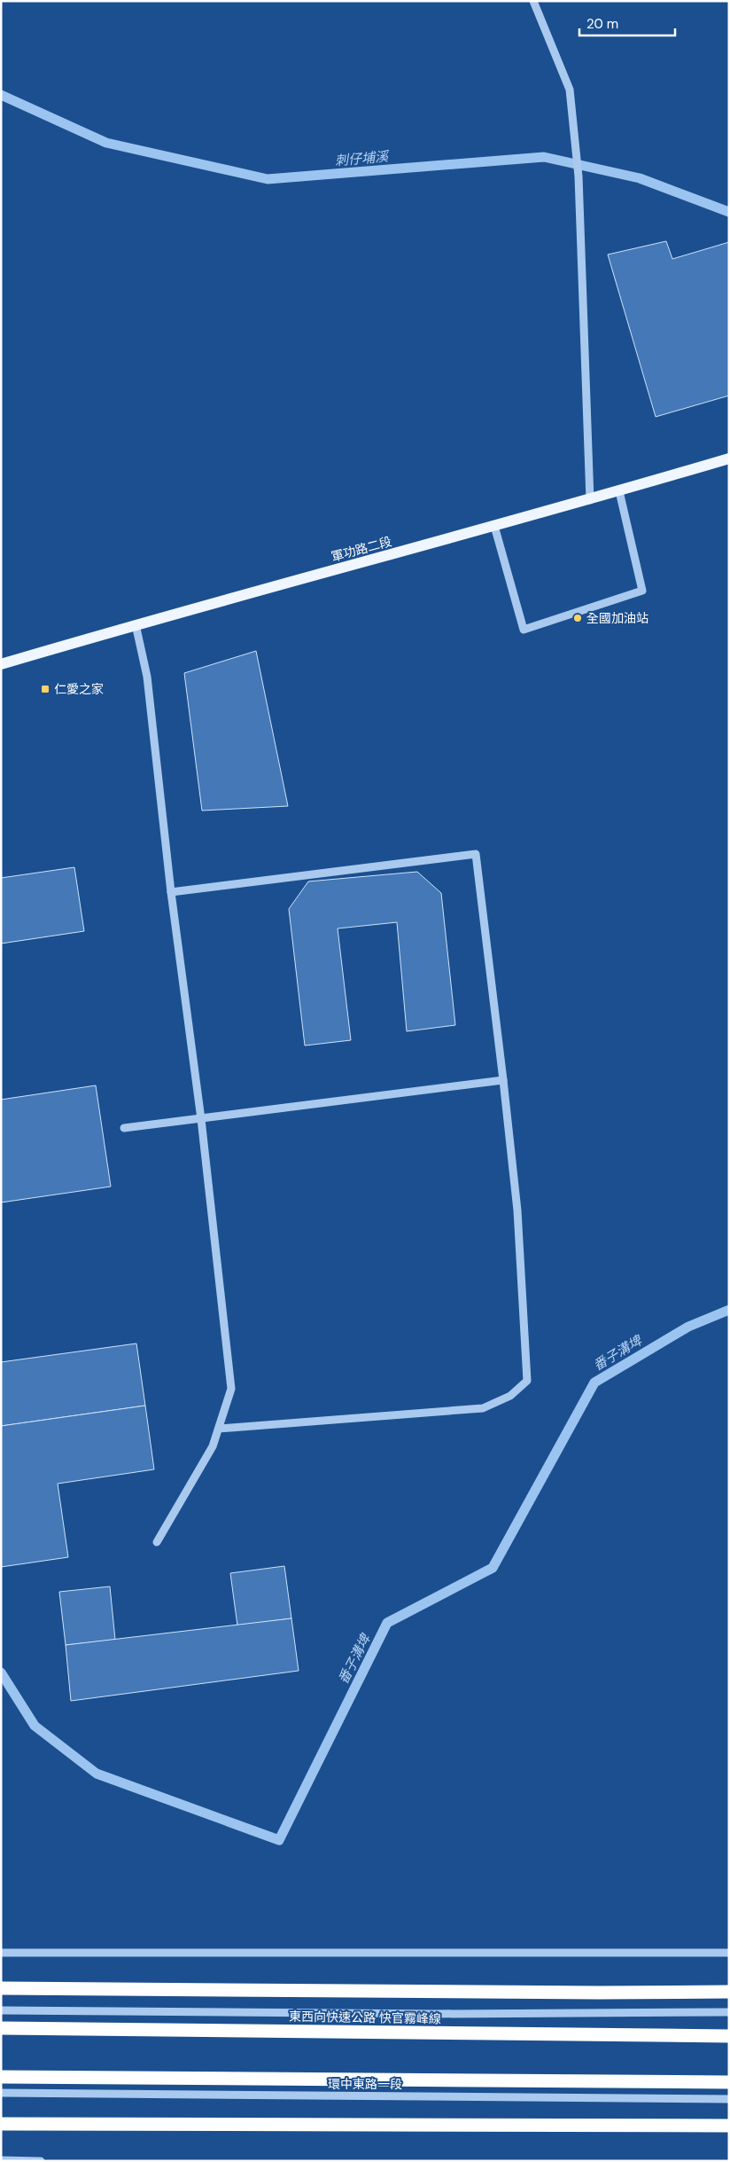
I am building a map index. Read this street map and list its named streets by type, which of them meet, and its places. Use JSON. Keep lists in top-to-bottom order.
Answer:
{
  "streets": {
    "highway": ["東西向快速公路 快官霧峰線"],
    "main road": ["軍功路二段"],
    "street": ["環中東路一段"]
  },
  "water": ["刺仔埔溪", "番子溝埤"],
  "places": {
    "other": ["全國加油站"],
    "transit": ["仁愛之家"]
  },
  "scale_bar": "20 m"
}
